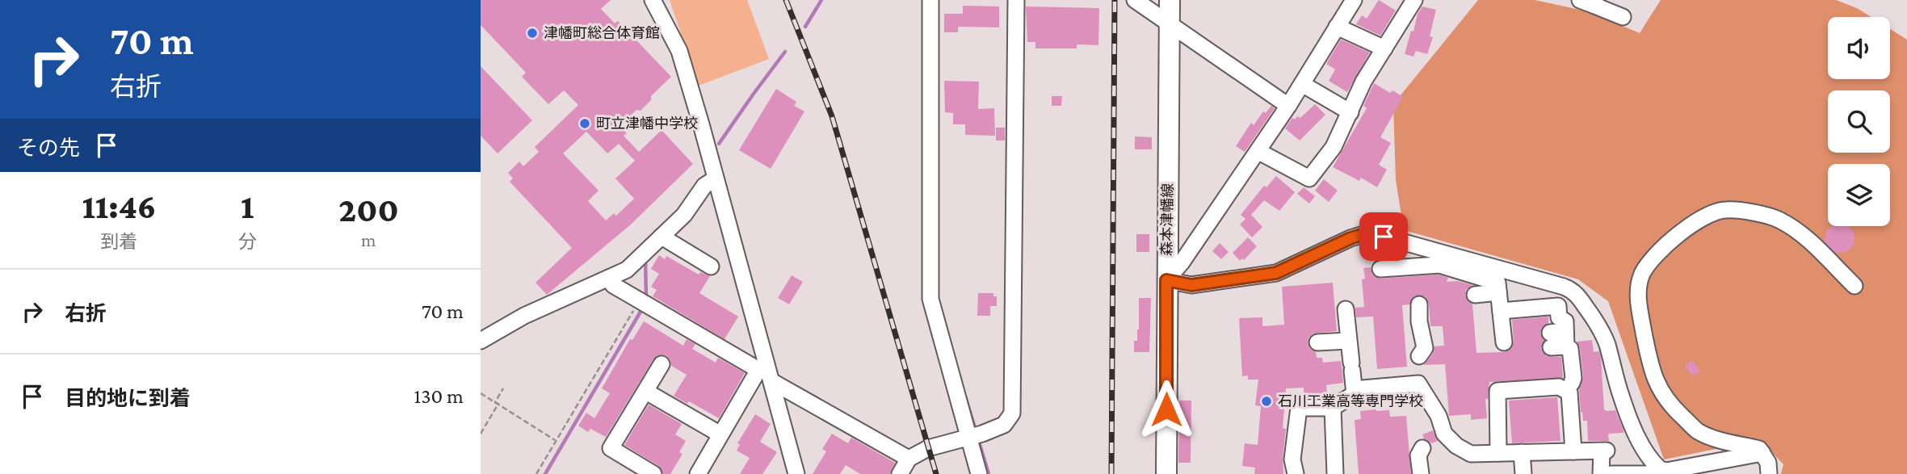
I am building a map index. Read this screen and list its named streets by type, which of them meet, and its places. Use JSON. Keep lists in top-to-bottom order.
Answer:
{
  "streets": {
    "main road": ["森本津幡線"]
  },
  "places": ["津幡町総合体育館", "町立津幡中学校", "石川工業高等専門学校"],
  "page": {
    "turn": ["70 m", "右折"],
    "then": "その先",
    "eta": [
      "11:46",
      "到着",
      "1",
      "分",
      "200",
      "m"
    ],
    "list": [
      {
        "name": "右折",
        "value": "70 m"
      },
      {
        "name": "目的地に到着",
        "value": "130 m"
      }
    ]
  }
}
